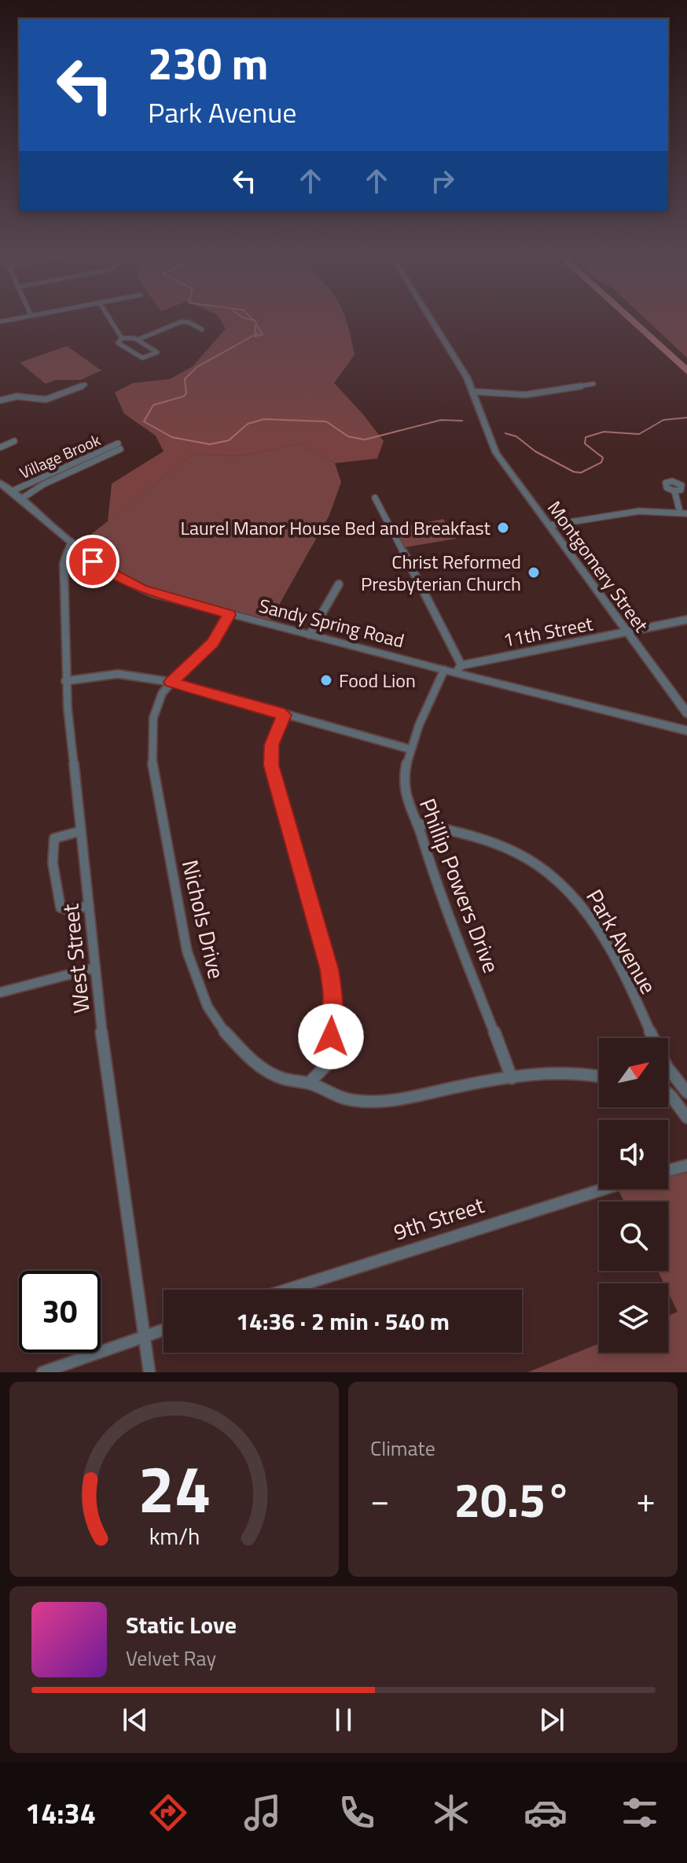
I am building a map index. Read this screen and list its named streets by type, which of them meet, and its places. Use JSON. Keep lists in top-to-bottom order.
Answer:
{
  "streets": {
    "street": [
      "Village Brook",
      "Montgomery Street",
      "Sandy Spring Road",
      "11th Street",
      "Phillip Powers Drive",
      "Nichols Drive",
      "Park Avenue",
      "West Street",
      "9th Street"
    ]
  },
  "crossings": [
    ["Village Brook", "Sandy Spring Road"],
    ["Montgomery Street", "11th Street"],
    ["Sandy Spring Road", "11th Street"],
    ["Sandy Spring Road", "Phillip Powers Drive"],
    ["Sandy Spring Road", "Nichols Drive"],
    ["Sandy Spring Road", "West Street"],
    ["Phillip Powers Drive", "Nichols Drive"],
    ["Phillip Powers Drive", "Park Avenue"]
  ],
  "places": ["Laurel Manor House Bed and Breakfast", "Christ Reformed Presbyterian Church", "Food Lion"],
  "north": "top right",
  "page": {
    "turn": ["230 m", "Park Avenue"],
    "limit": "30",
    "trip": "14:36 · 2 min · 540 m",
    "tile": "Climate",
    "heat": ["−", "20.5°", "+"],
    "song": ["Static Love", "Velvet Ray"],
    "tabs": "14:34",
    "gauge": ["24", "km/h"]
  }
}
